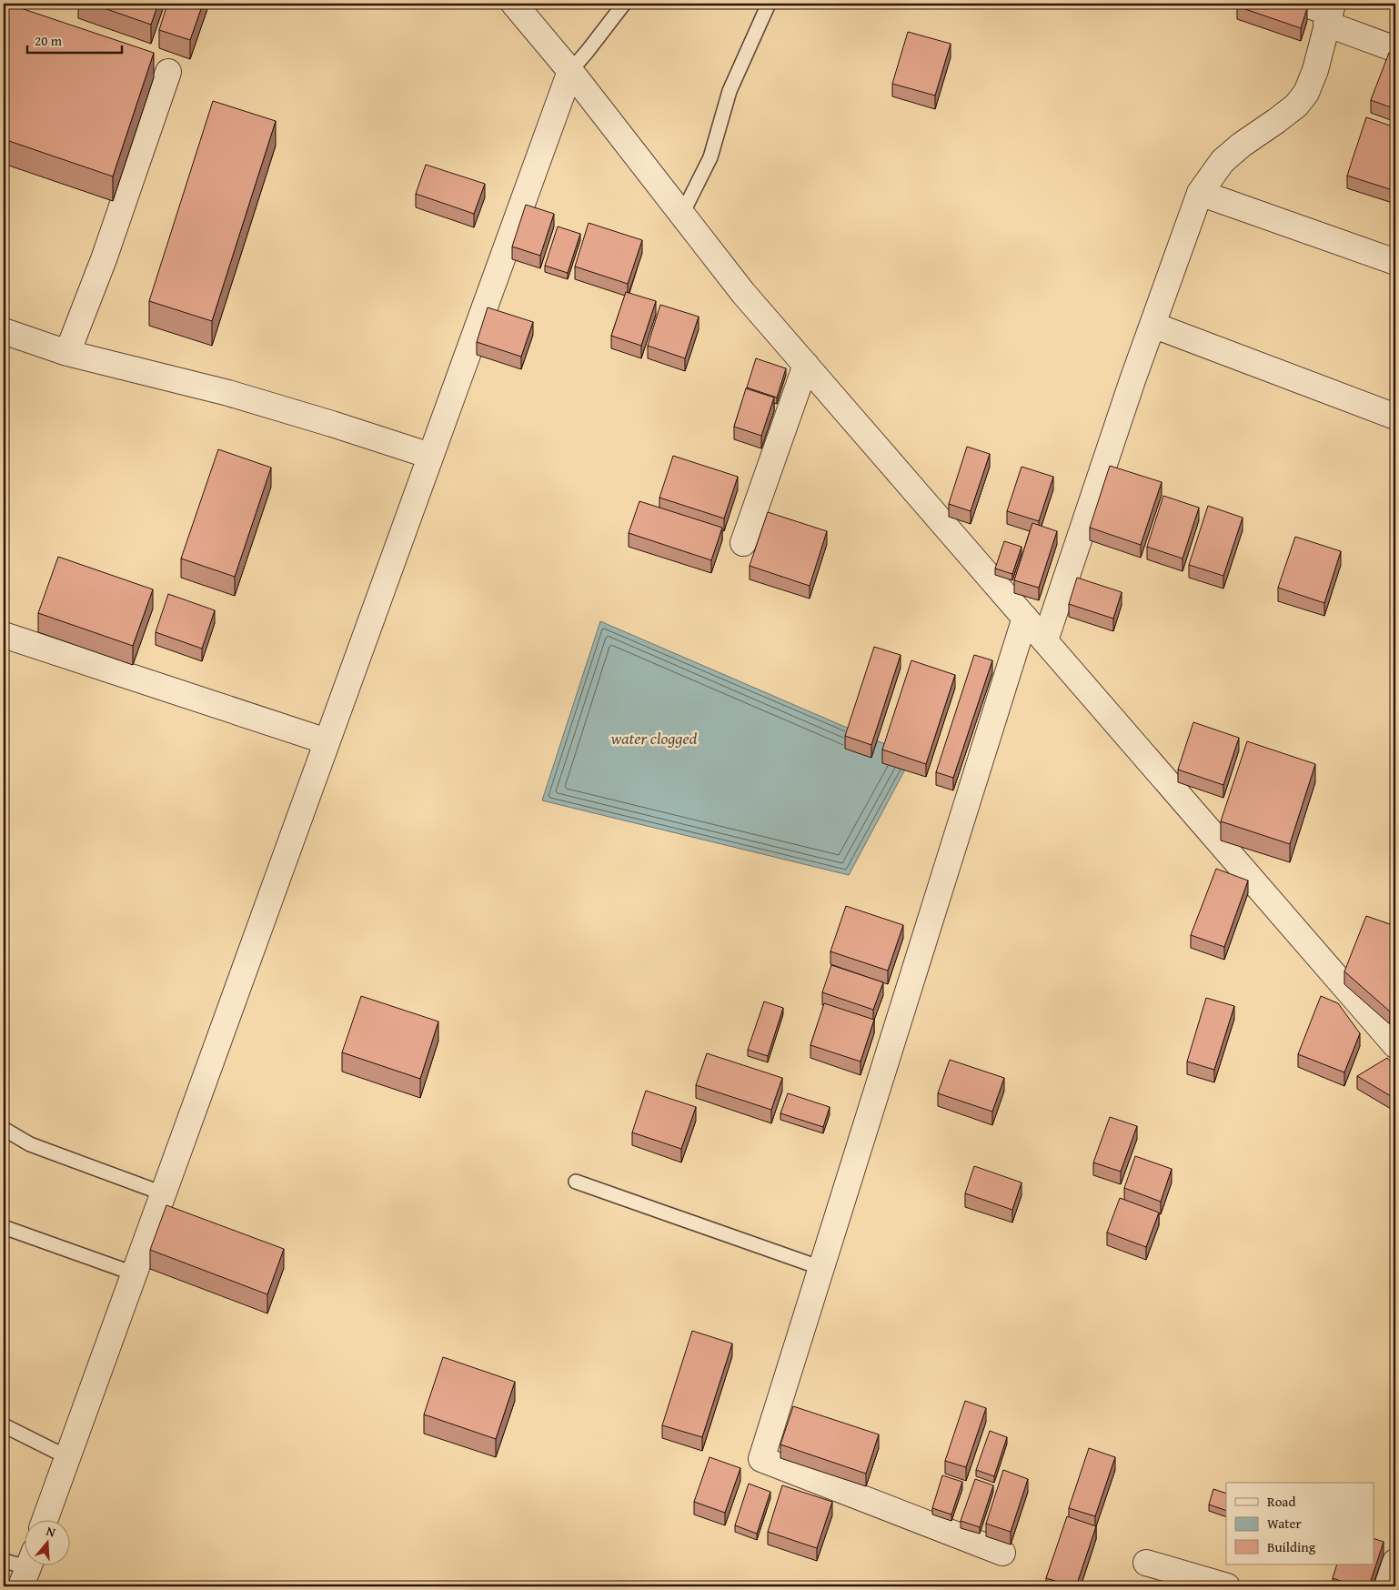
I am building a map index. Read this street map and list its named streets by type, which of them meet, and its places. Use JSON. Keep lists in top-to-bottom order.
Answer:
{
  "water": ["water clogged"],
  "legend": ["Road", "Water", "Building"],
  "scale_bar": "20 m",
  "north": "top"
}
